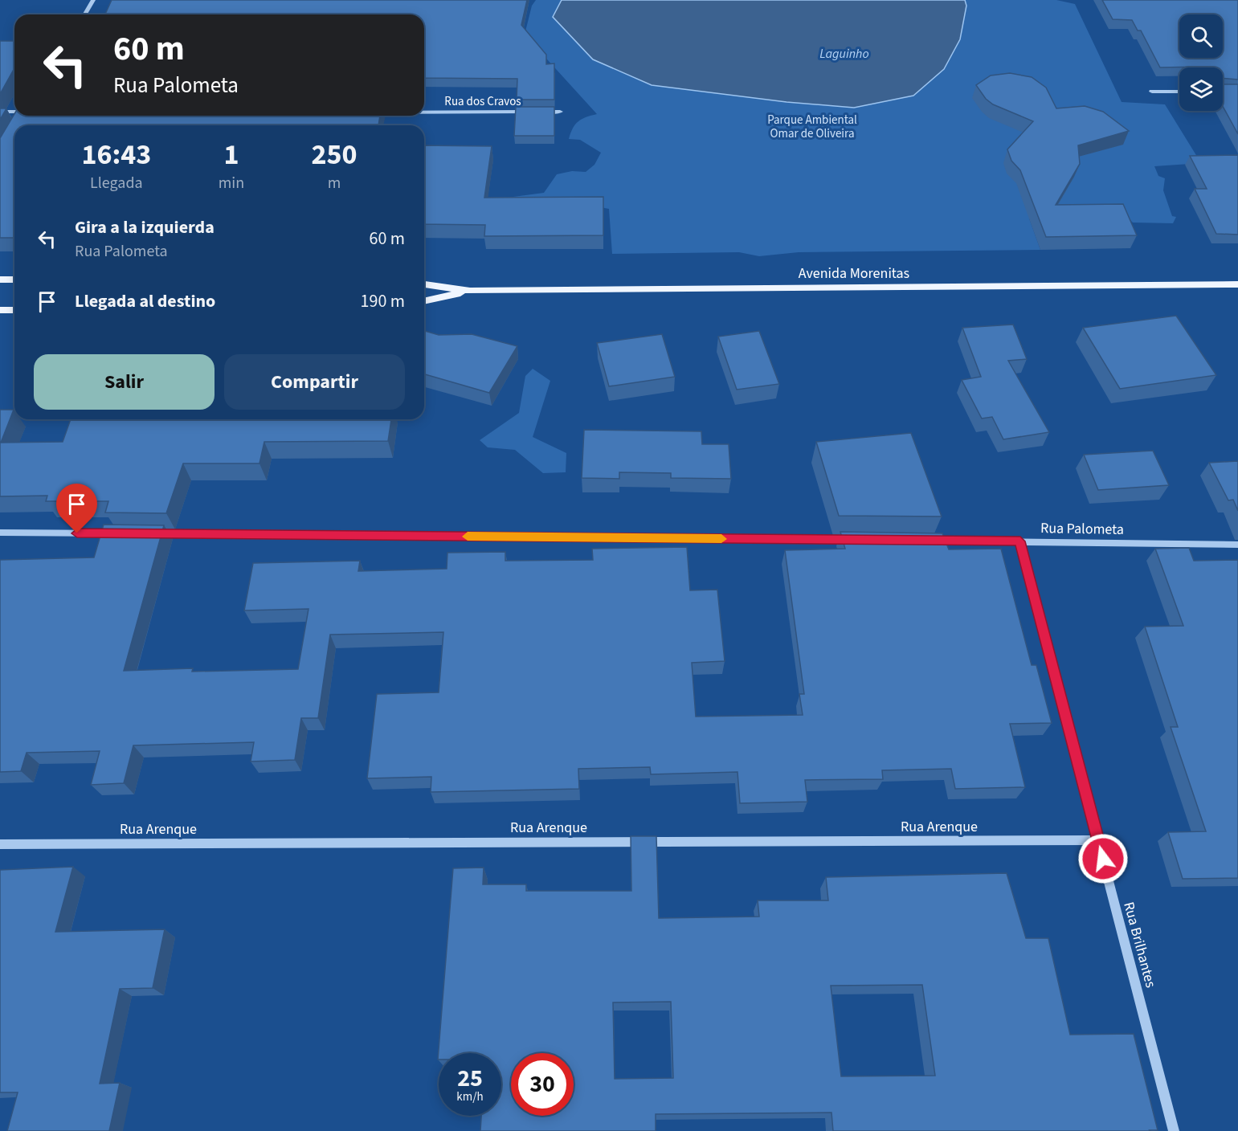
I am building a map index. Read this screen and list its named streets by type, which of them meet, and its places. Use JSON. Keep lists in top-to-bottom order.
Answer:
{
  "streets": {
    "main road": ["Avenida Morenitas"],
    "street": [
      "Rua dos Cravos",
      "Rua Palometa",
      "Rua Arenque",
      "Rua Brilhantes"
    ]
  },
  "crossings": [
    ["Rua Palometa", "Rua Brilhantes"],
    ["Rua Arenque", "Rua Brilhantes"]
  ],
  "water": ["Laguinho"],
  "parks": ["Parque Ambiental Omar de Oliveira"],
  "page": {
    "turn": ["60 m", "Rua Palometa"],
    "eta": [
      "16:43",
      "Llegada",
      "1",
      "min",
      "250",
      "m"
    ],
    "list": [
      {
        "name": "Gira a la izquierda",
        "note": "Rua Palometa",
        "value": "60 m"
      },
      {
        "name": "Llegada al destino",
        "value": "190 m"
      }
    ],
    "buttons": ["Salir", "Compartir"],
    "speed": "25 km/h",
    "limit": "30"
  }
}
